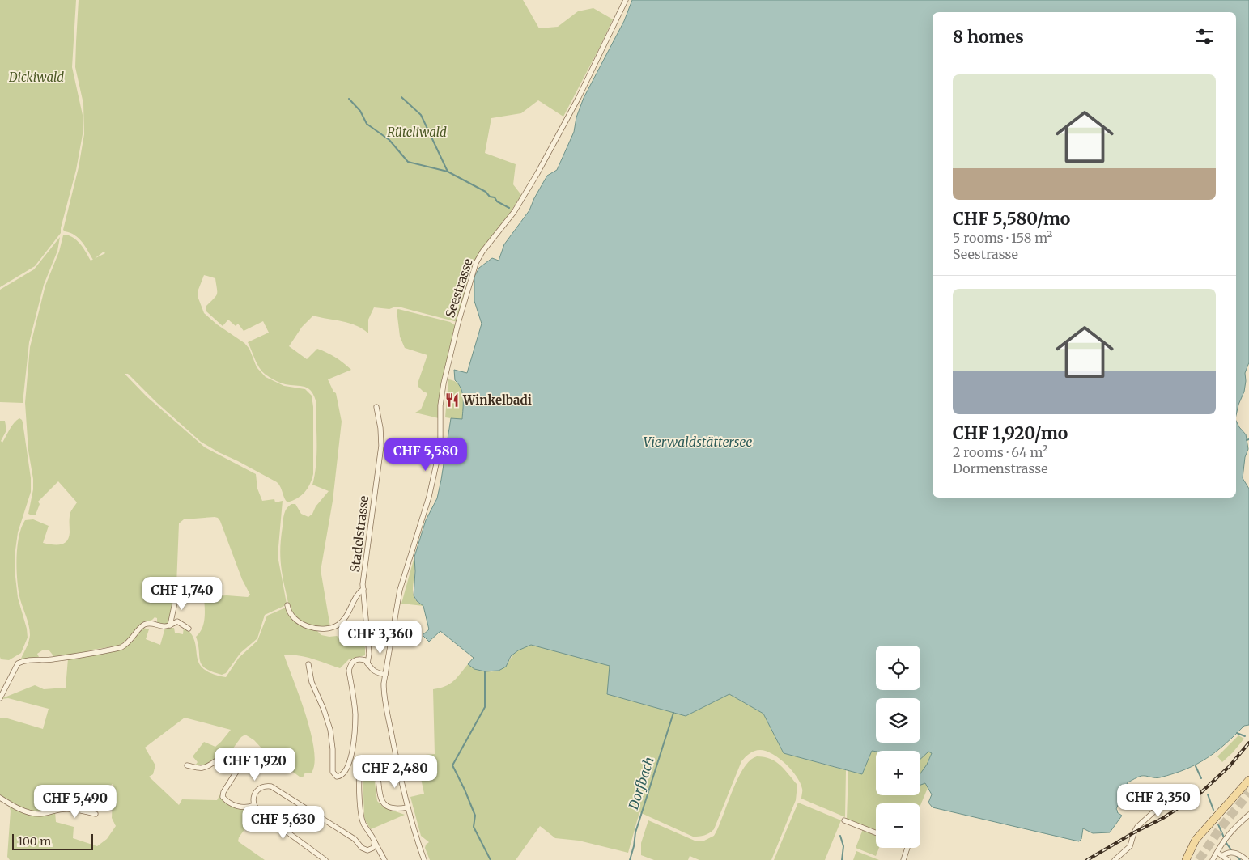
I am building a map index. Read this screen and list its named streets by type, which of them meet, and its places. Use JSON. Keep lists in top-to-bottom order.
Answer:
{
  "streets": {
    "street": ["Seestrasse", "Stadelstrasse"]
  },
  "water": ["Vierwaldstättersee", "Dorfbach"],
  "parks": ["Dickiwald", "Rüteliwald"],
  "places": {
    "restaurant": ["Winkelbadi"]
  },
  "scale_bar": "100 m",
  "page": {
    "heading": "8 homes",
    "list": [
      {
        "name": "CHF 5,580/mo",
        "note": "5 rooms · 158 m² · Seestrasse"
      },
      {
        "name": "CHF 1,920/mo",
        "note": "2 rooms · 64 m² · Dormenstrasse"
      }
    ],
    "price": [
      "CHF 5,580",
      "CHF 1,740",
      "CHF 3,360",
      "CHF 1,920",
      "CHF 2,480",
      "CHF 2,350",
      "CHF 5,490",
      "CHF 5,630"
    ],
    "map_buttons": ["+", "−"],
    "scale": "100 m"
  }
}
